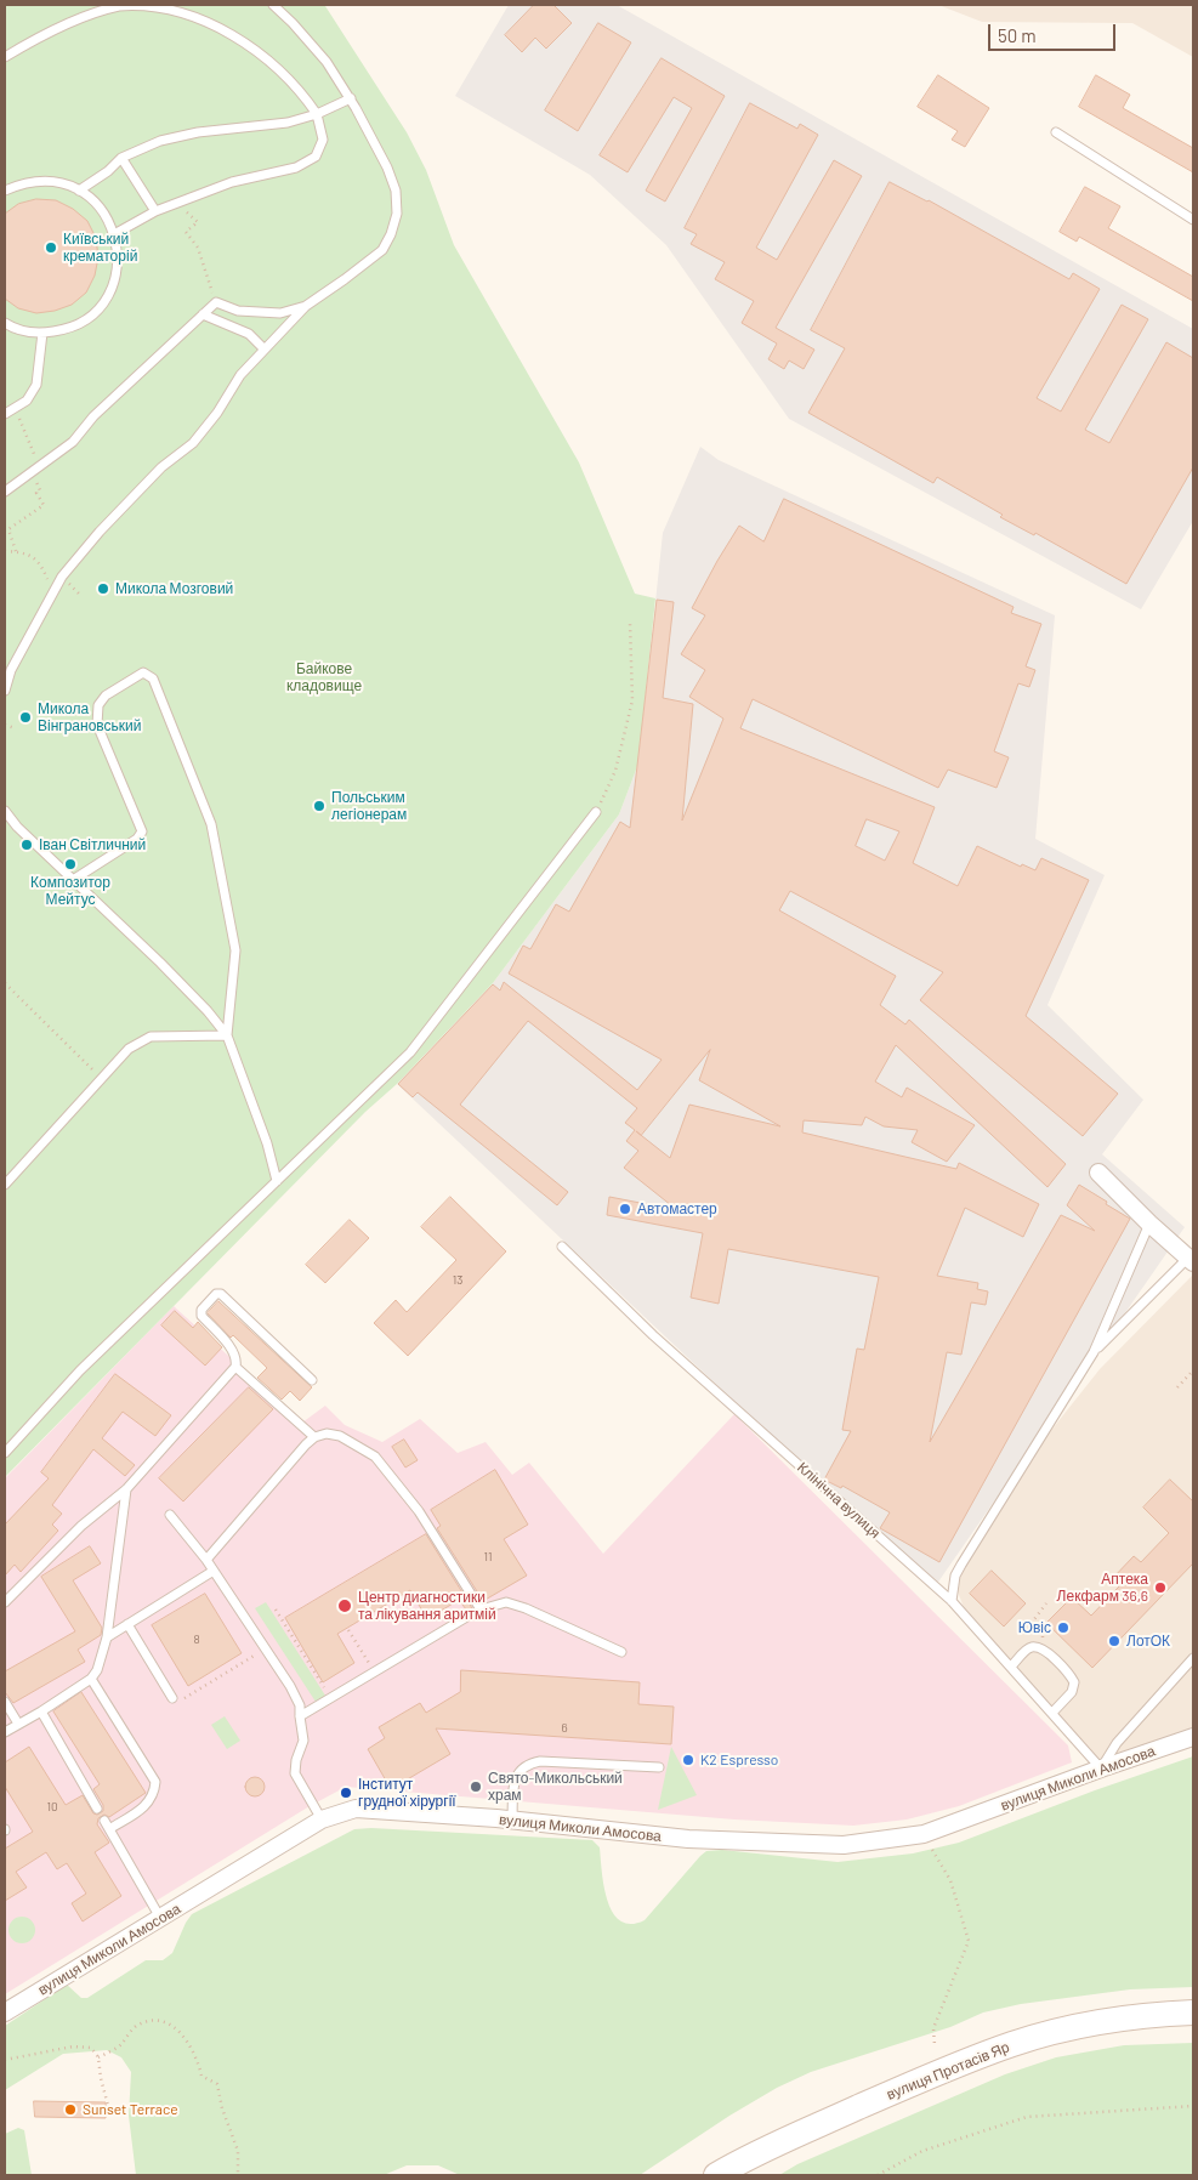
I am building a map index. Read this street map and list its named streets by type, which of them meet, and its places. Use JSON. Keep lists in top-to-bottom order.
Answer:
{
  "streets": {
    "main road": ["вулиця Протасів Яр"],
    "street": ["вулиця Миколи Амосова"],
    "lane": ["Клінічна вулиця"]
  },
  "crossings": [
    ["Клінічна вулиця", "вулиця Миколи Амосова"]
  ],
  "parks": ["Байкове кладовище"],
  "places": [
    "Київський крематорій",
    "Микола Мозговий",
    "Микола Вінграновський",
    "Польським легіонерам",
    "Іван Світличний",
    "Композитор Мейтус",
    "Автомастер",
    "Аптека Лекфарм 36,6",
    "Центр диагностики та лікування аритмій",
    "Ювіс",
    "ЛотОК",
    "K2 Espresso",
    "Свято-Микольський храм",
    "Інститут грудної хірургії",
    "Sunset Terrace"
  ],
  "house_numbers": [
    "13",
    "11",
    "8",
    "6",
    "10"
  ],
  "scale_bar": "50 m"
}
